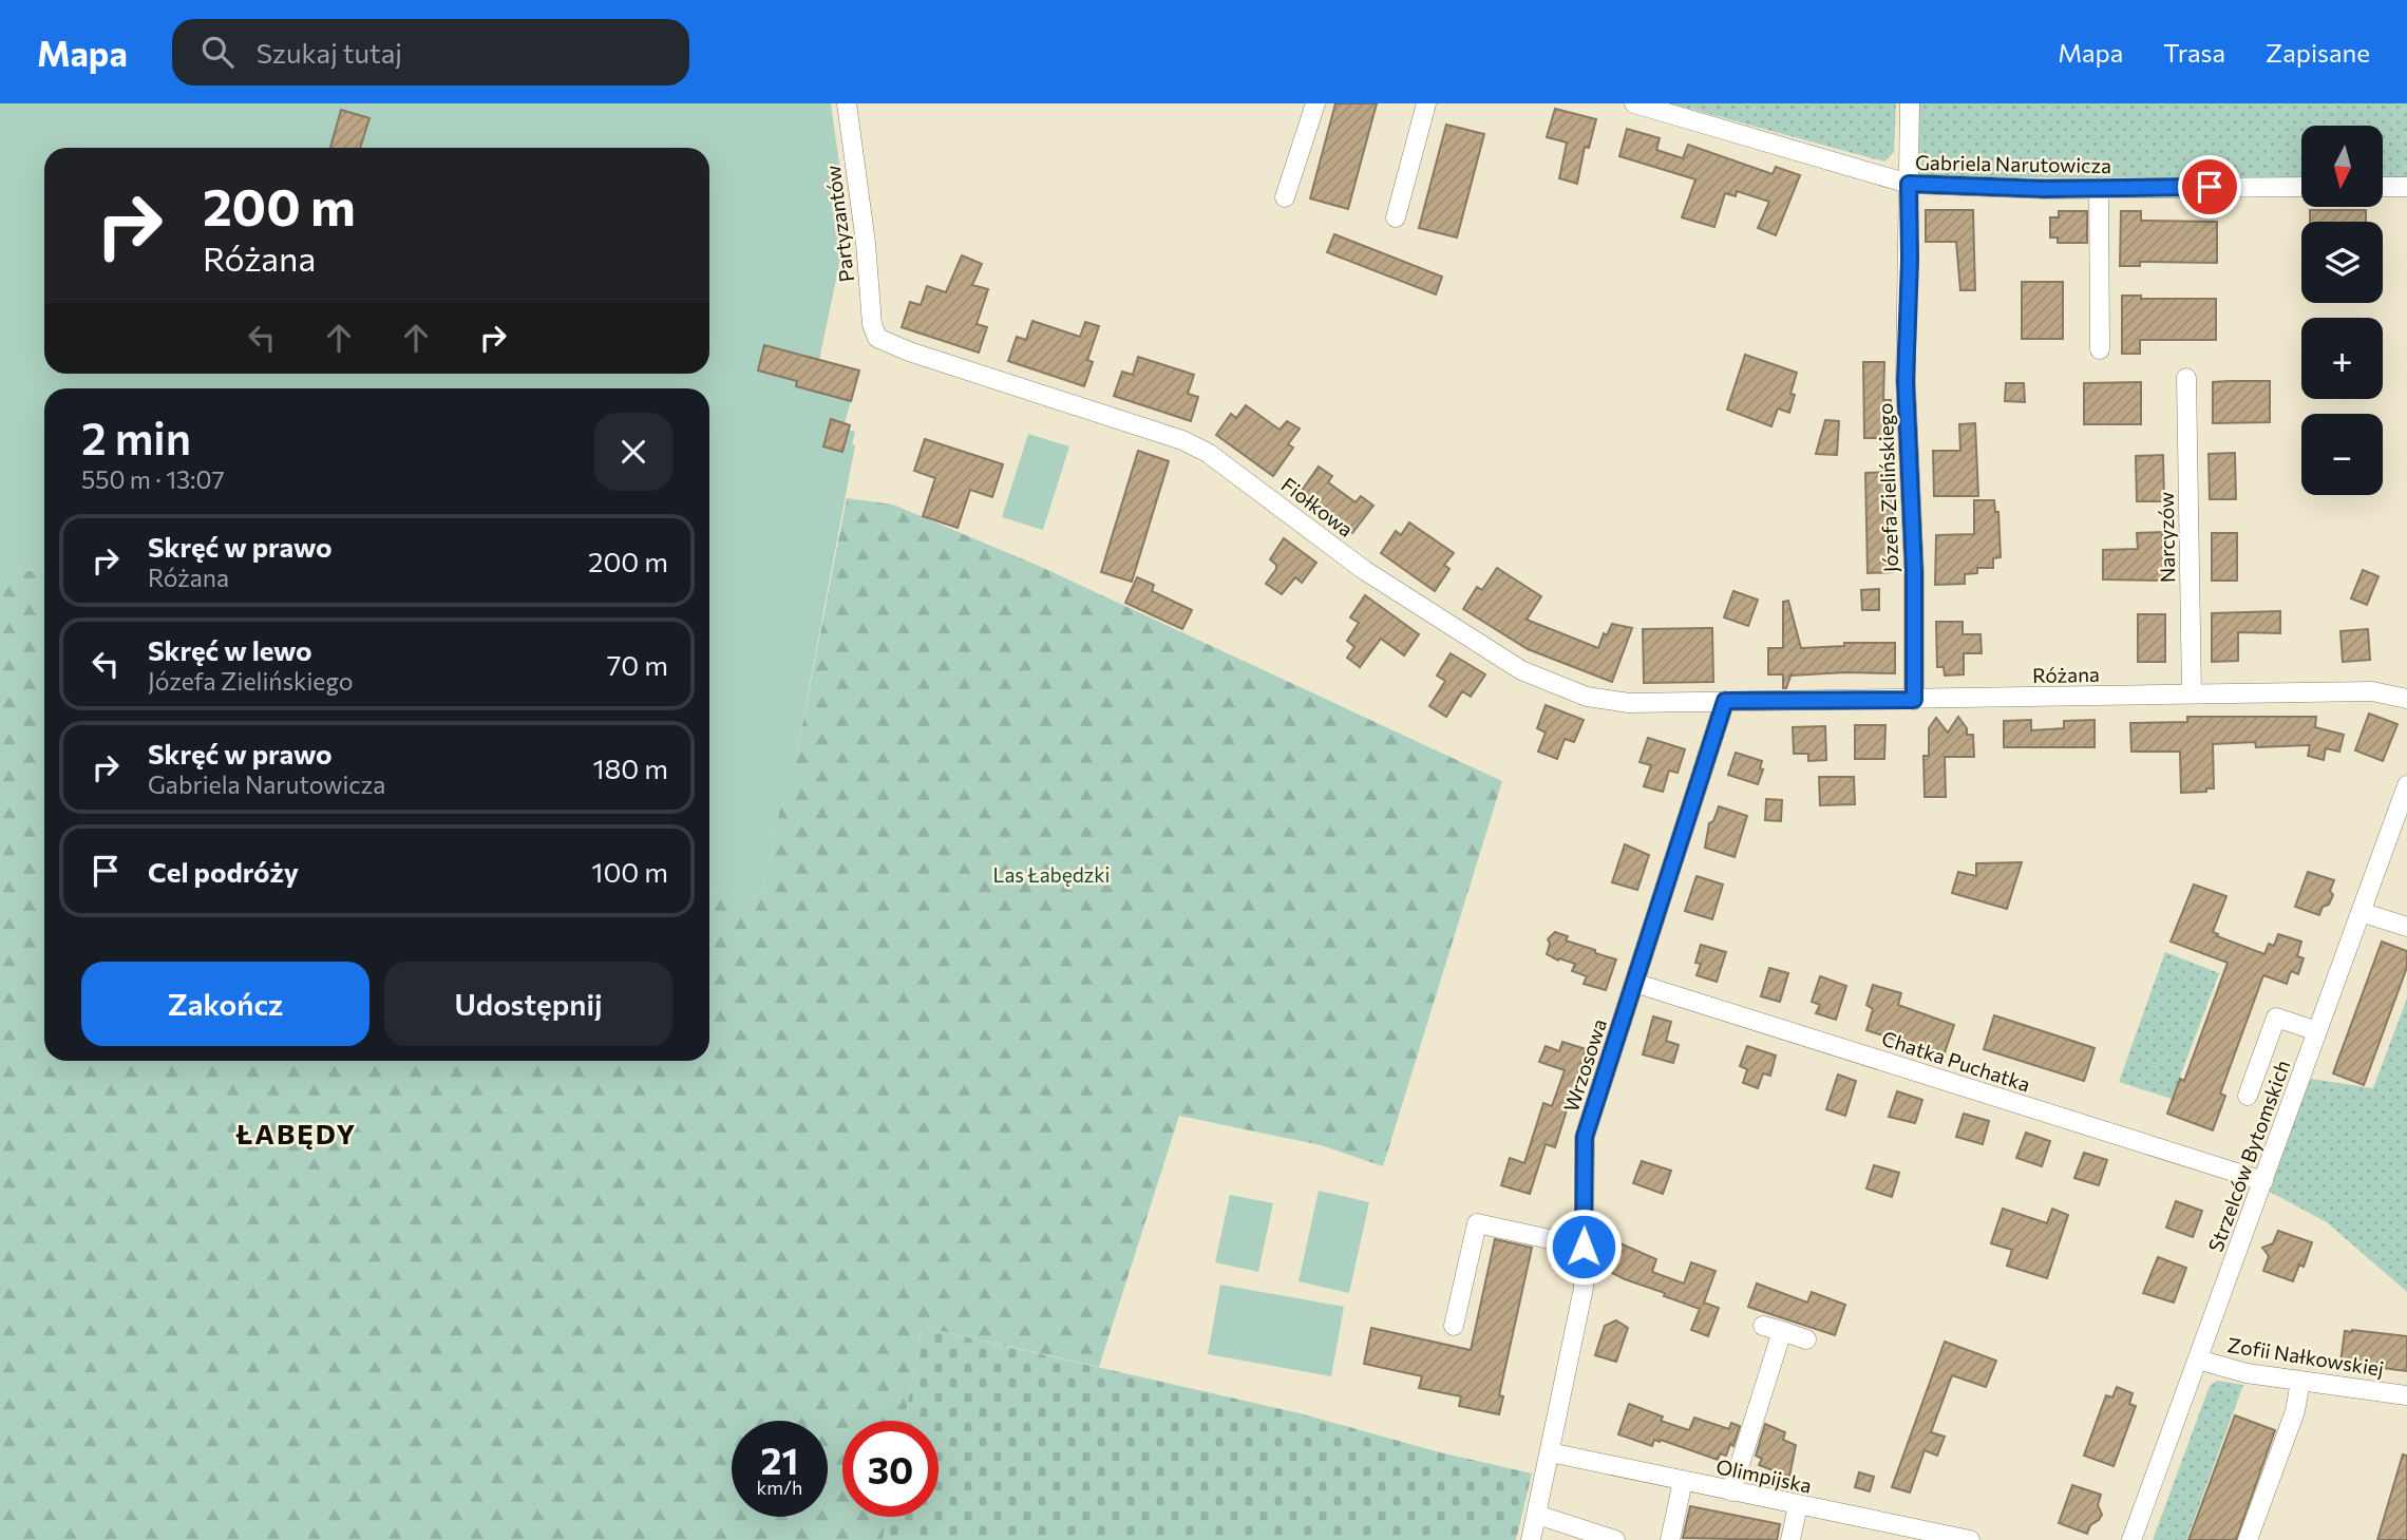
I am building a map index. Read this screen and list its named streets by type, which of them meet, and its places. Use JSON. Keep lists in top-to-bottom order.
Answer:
{
  "streets": {
    "street": [
      "Gabriela Narutowicza",
      "Partyzantów",
      "Józefa Zielińskiego",
      "Fiołkowa",
      "Narcyzów",
      "Różana",
      "Chatka Puchatka",
      "Wrzosowa",
      "Strzelców Bytomskich",
      "Zofii Nałkowskiej",
      "Olimpijska"
    ]
  },
  "crossings": [
    ["Gabriela Narutowicza", "Józefa Zielińskiego"],
    ["Partyzantów", "Fiołkowa"],
    ["Józefa Zielińskiego", "Różana"],
    ["Fiołkowa", "Różana"],
    ["Fiołkowa", "Wrzosowa"],
    ["Narcyzów", "Różana"],
    ["Różana", "Wrzosowa"],
    ["Chatka Puchatka", "Wrzosowa"],
    ["Chatka Puchatka", "Strzelców Bytomskich"],
    ["Wrzosowa", "Olimpijska"],
    ["Strzelców Bytomskich", "Zofii Nałkowskiej"]
  ],
  "districts": ["ŁABĘDY"],
  "parks": ["Las Łabędzki"],
  "north": "bottom",
  "page": {
    "header": "Mapa",
    "search": "Szukaj tutaj",
    "nav": ["Mapa", "Trasa", "Zapisane"],
    "map_buttons": ["+", "−"],
    "turn": ["200 m", "Różana"],
    "heading": ["2 min", "550 m · 13:07"],
    "list": [
      {
        "name": "Skręć w prawo",
        "note": "Różana",
        "value": "200 m"
      },
      {
        "name": "Skręć w lewo",
        "note": "Józefa Zielińskiego",
        "value": "70 m"
      },
      {
        "name": "Skręć w prawo",
        "note": "Gabriela Narutowicza",
        "value": "180 m"
      },
      {
        "name": "Cel podróży",
        "value": "100 m"
      }
    ],
    "buttons": ["Zakończ", "Udostępnij"],
    "speed": "21 km/h",
    "limit": "30"
  }
}
